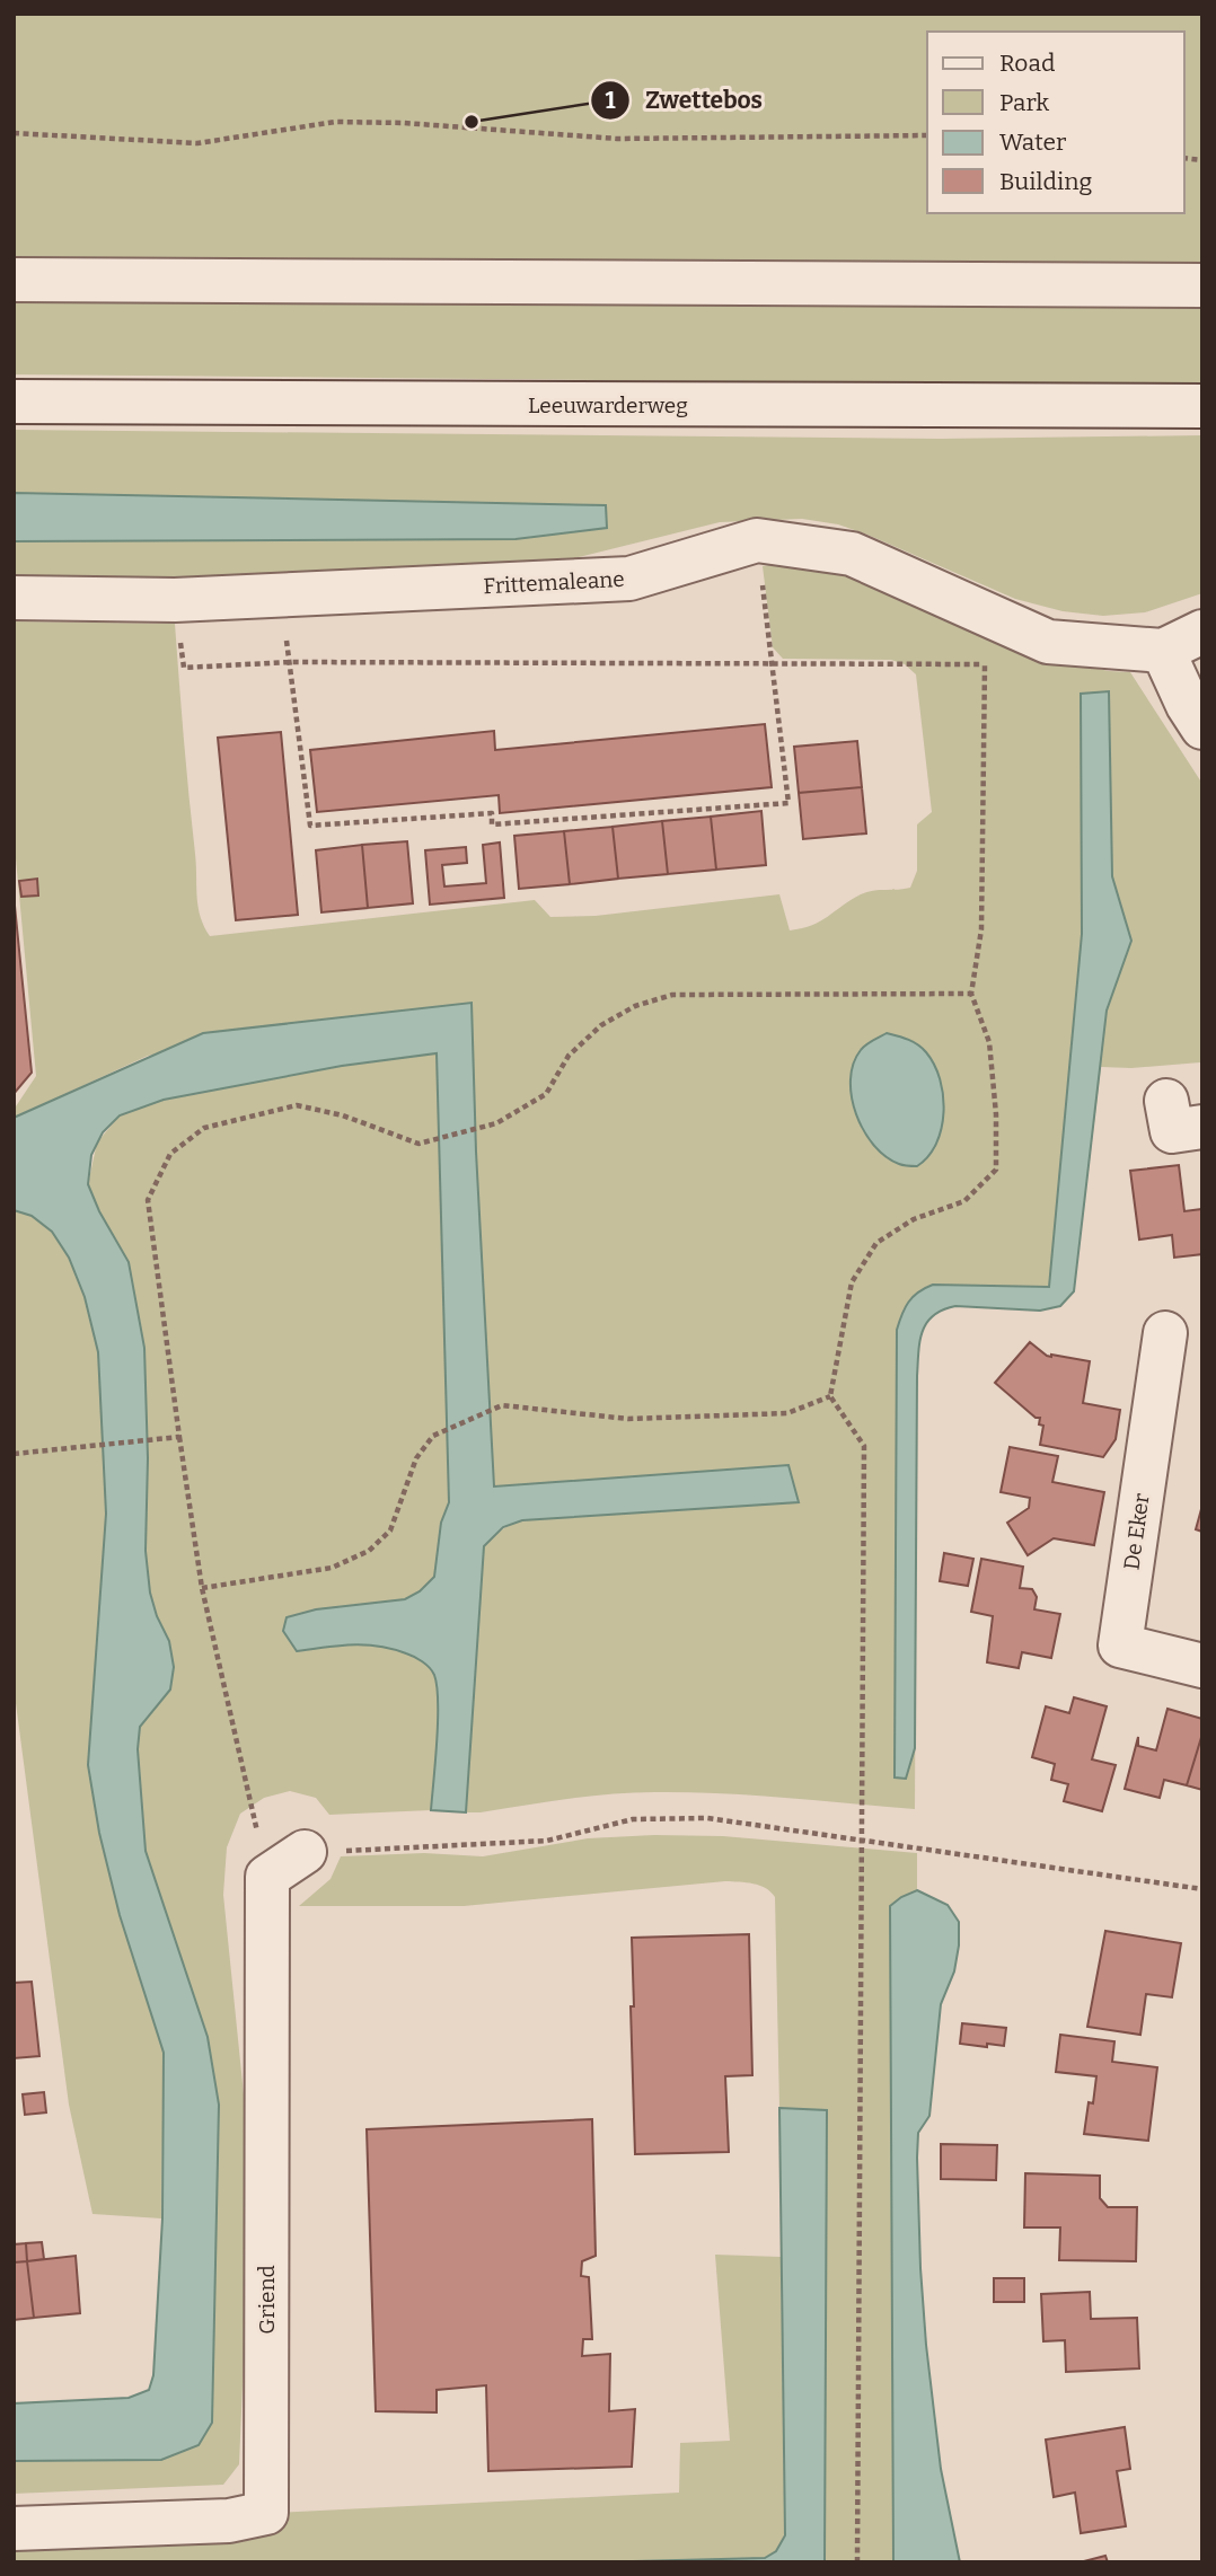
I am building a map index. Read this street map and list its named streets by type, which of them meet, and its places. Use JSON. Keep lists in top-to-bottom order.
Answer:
{
  "streets": {
    "street": [
      "Leeuwarderweg",
      "Frittemaleane",
      "De Eker",
      "Griend"
    ]
  },
  "places": ["Zwettebos"],
  "legend": [
    "Road",
    "Park",
    "Water",
    "Building"
  ]
}
